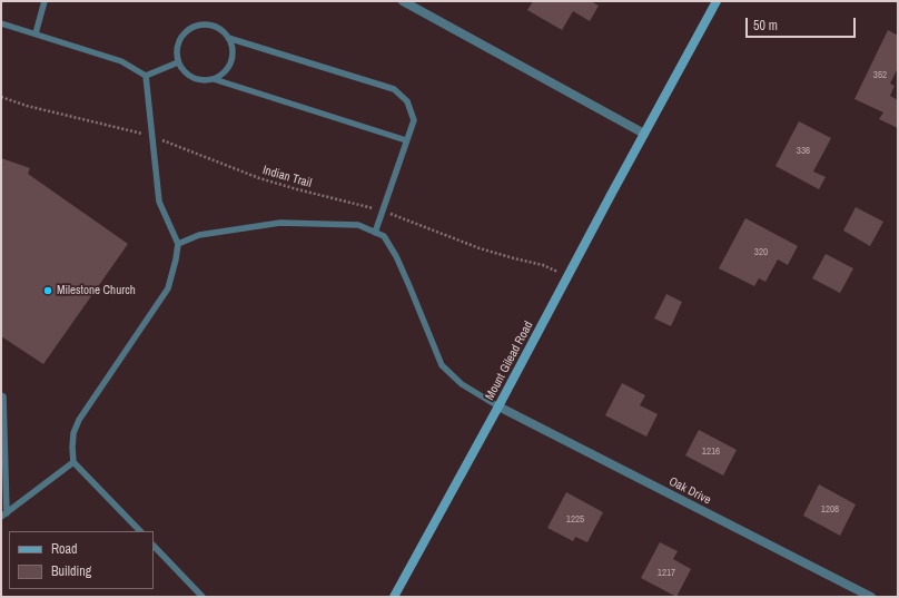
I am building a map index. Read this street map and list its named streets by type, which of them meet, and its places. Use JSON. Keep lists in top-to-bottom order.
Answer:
{
  "streets": {
    "main road": ["Mount Gilead Road"],
    "street": ["Oak Drive"],
    "path": ["Indian Trail"]
  },
  "crossings": [
    ["Indian Trail", "Mount Gilead Road"],
    ["Mount Gilead Road", "Oak Drive"]
  ],
  "places": ["Milestone Church"],
  "house_numbers": [
    "352",
    "336",
    "320",
    "1216",
    "1208",
    "1225",
    "1217"
  ],
  "legend": ["Road", "Building"],
  "scale_bar": "50 m"
}
